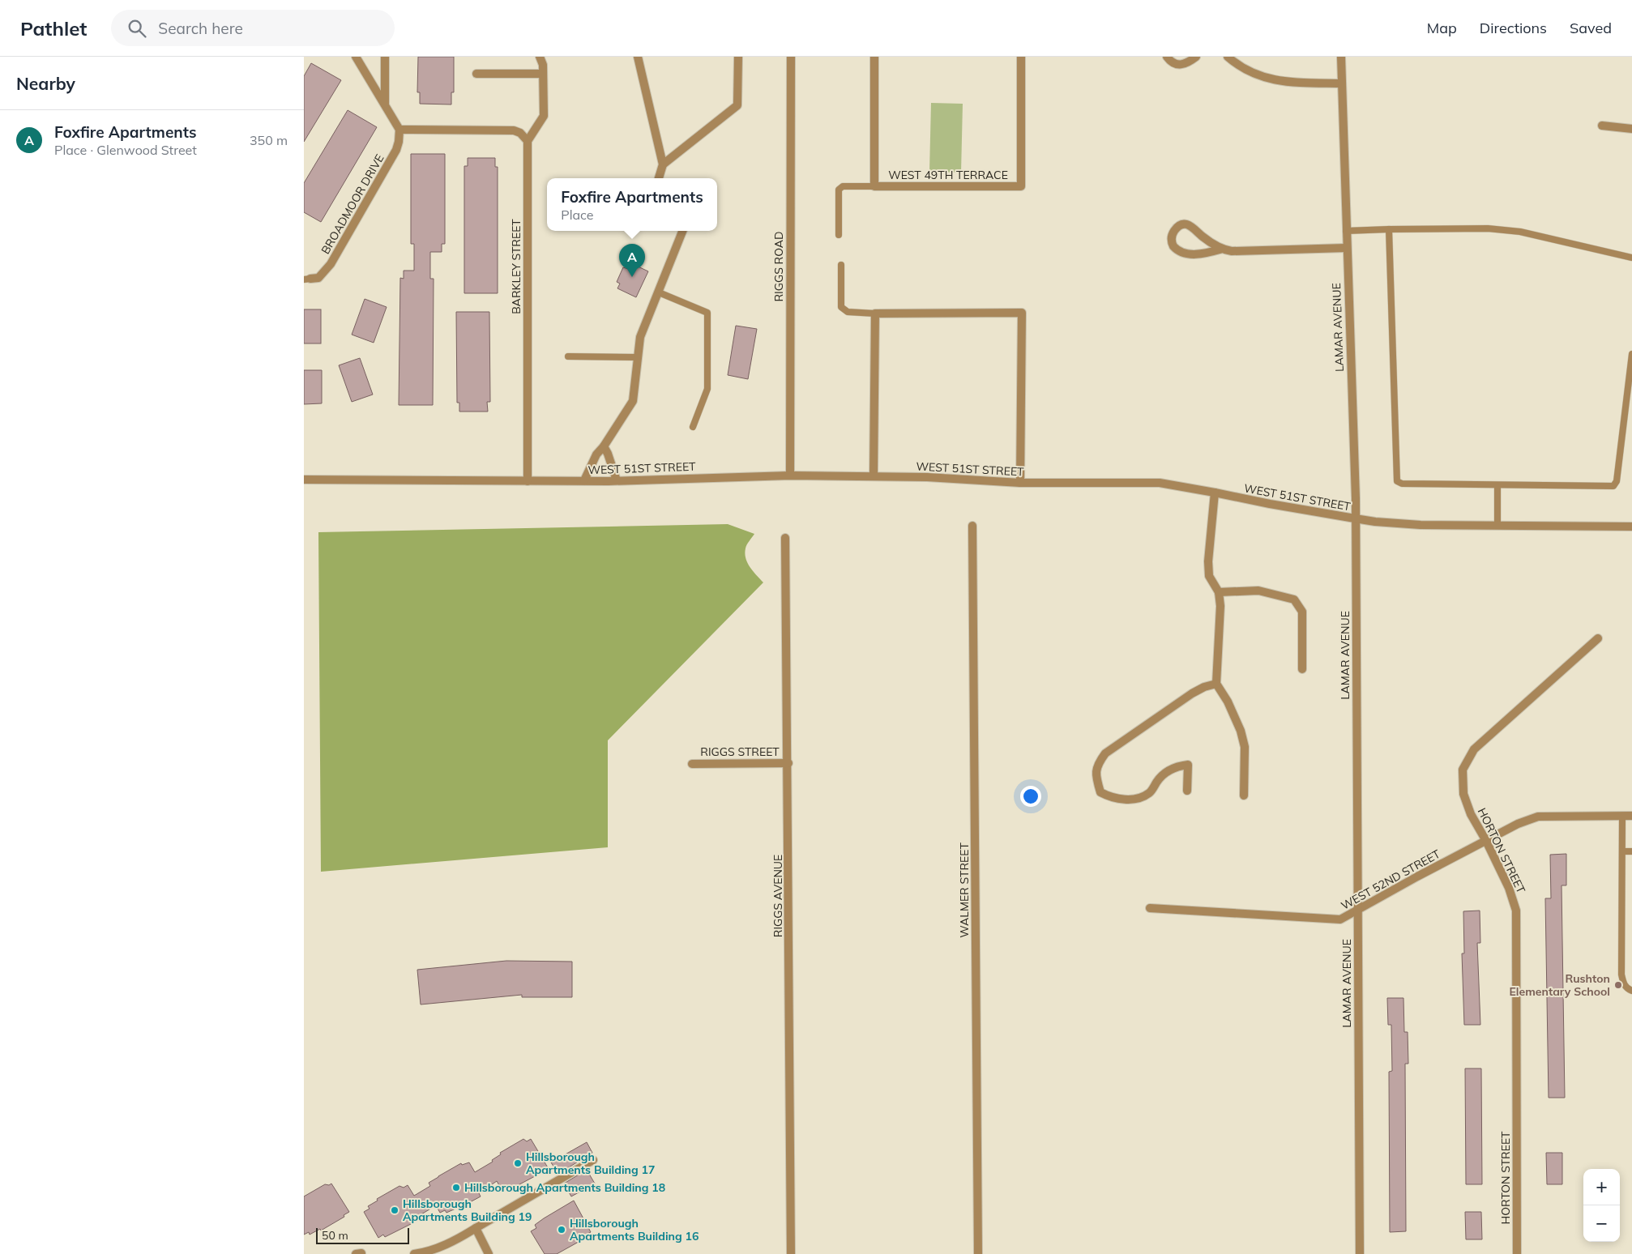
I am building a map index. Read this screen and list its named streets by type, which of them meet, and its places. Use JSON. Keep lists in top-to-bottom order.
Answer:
{
  "streets": {
    "street": [
      "WEST 49TH TERRACE",
      "BROADMOOR DRIVE",
      "BARKLEY STREET",
      "RIGGS ROAD",
      "LAMAR AVENUE",
      "WEST 51ST STREET",
      "RIGGS STREET",
      "HORTON STREET",
      "WEST 52ND STREET",
      "WALMER STREET",
      "RIGGS AVENUE"
    ]
  },
  "crossings": [
    ["BARKLEY STREET", "WEST 51ST STREET"],
    ["RIGGS ROAD", "WEST 51ST STREET"],
    ["LAMAR AVENUE", "WEST 51ST STREET"],
    ["LAMAR AVENUE", "WEST 52ND STREET"],
    ["RIGGS STREET", "RIGGS AVENUE"],
    ["HORTON STREET", "WEST 52ND STREET"]
  ],
  "places": [
    "Rushton Elementary School",
    "Hillsborough Apartments Building 17",
    "Hillsborough Apartments Building 18",
    "Hillsborough Apartments Building 19",
    "Hillsborough Apartments Building 16"
  ],
  "scale_bar": "50 m",
  "page": {
    "header": "Pathlet",
    "search": "Search here",
    "nav": ["Map", "Directions", "Saved"],
    "heading": "Nearby",
    "list": [
      {
        "mark": "A",
        "name": "Foxfire Apartments",
        "note": "Place · Glenwood Street",
        "value": "350 m"
      }
    ],
    "popup": ["Foxfire Apartments", "Place"],
    "pins": "A",
    "map_buttons": ["+", "−"],
    "scale": "50 m"
  }
}
